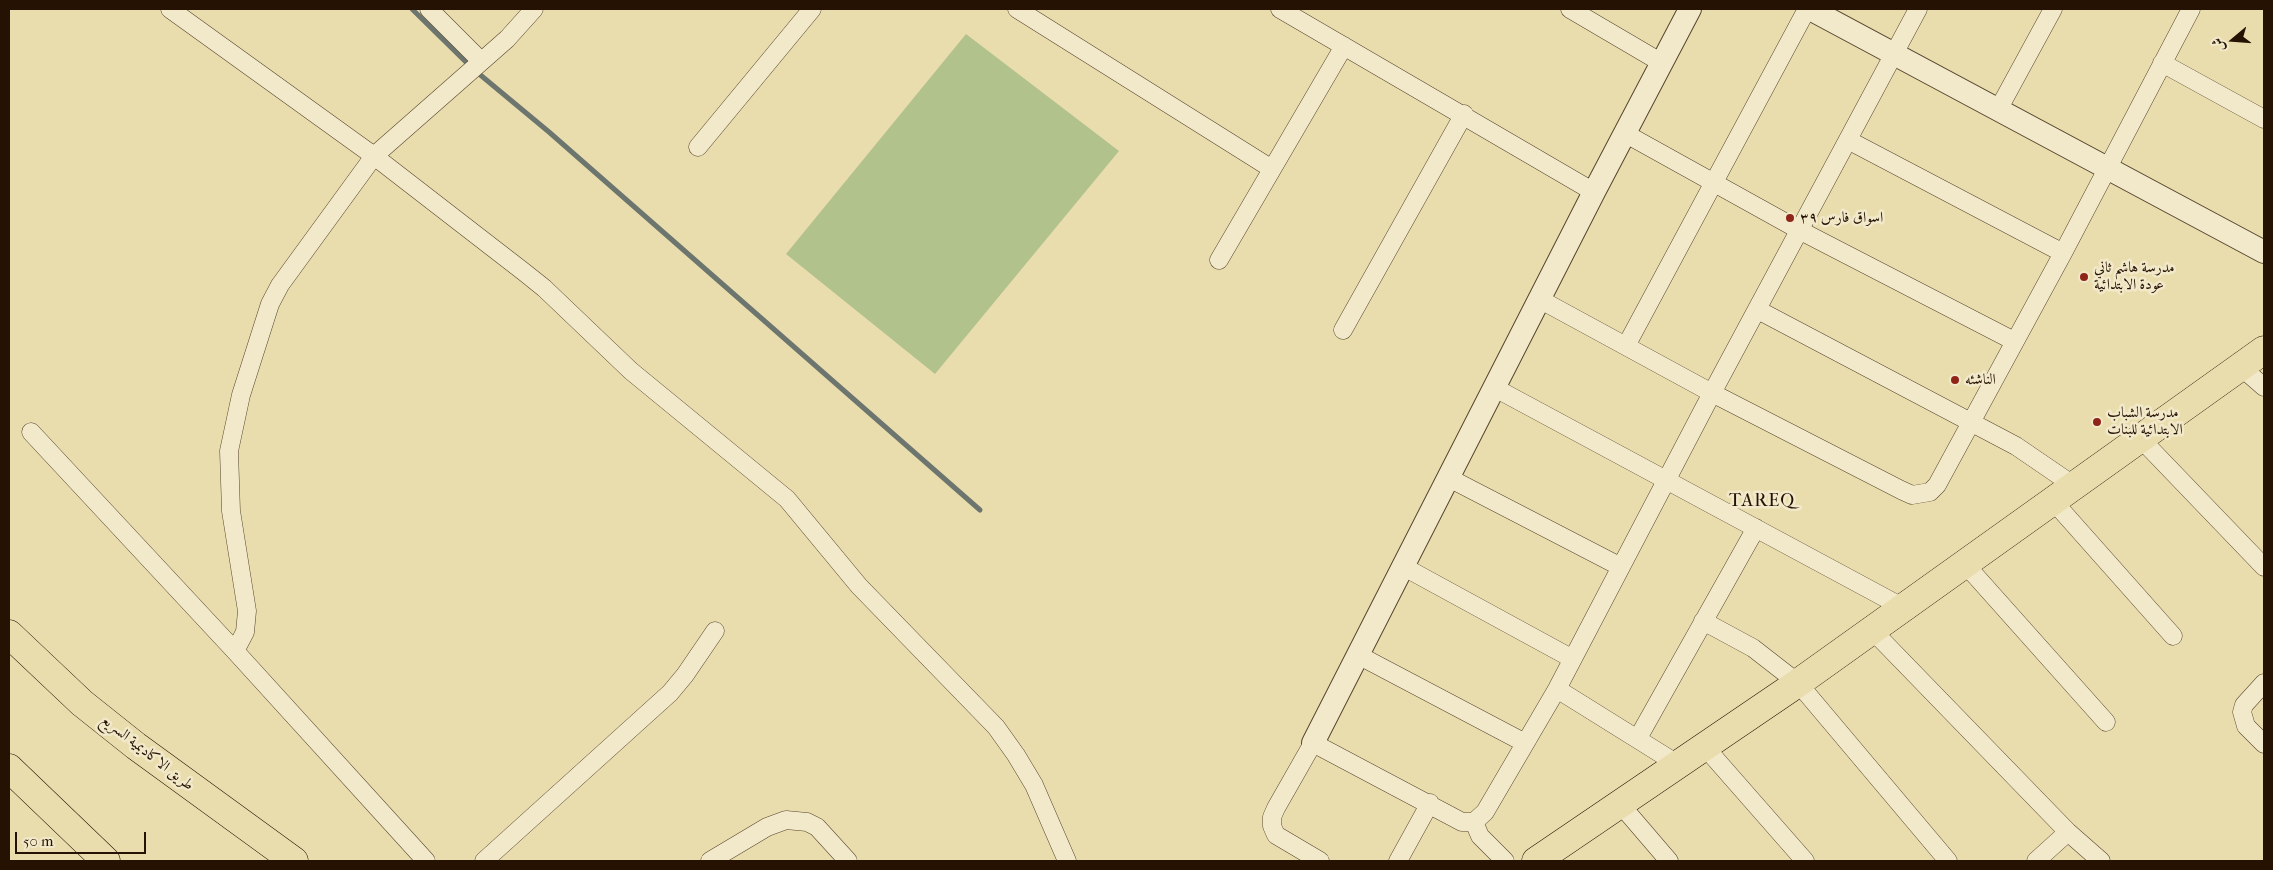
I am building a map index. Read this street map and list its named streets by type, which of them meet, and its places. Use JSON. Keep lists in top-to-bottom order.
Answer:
{
  "streets": {
    "main road": ["طريق الاكاديمية السريع"]
  },
  "districts": ["TAREQ"],
  "places": [
    "اسواق فارس ٣٩",
    "مدرسة هاشم ثاني عودة الابتدائية",
    "الناشئه",
    "مدرسة الشباب الابتدائية للبنات"
  ],
  "scale_bar": "50 m",
  "north": "left"
}
